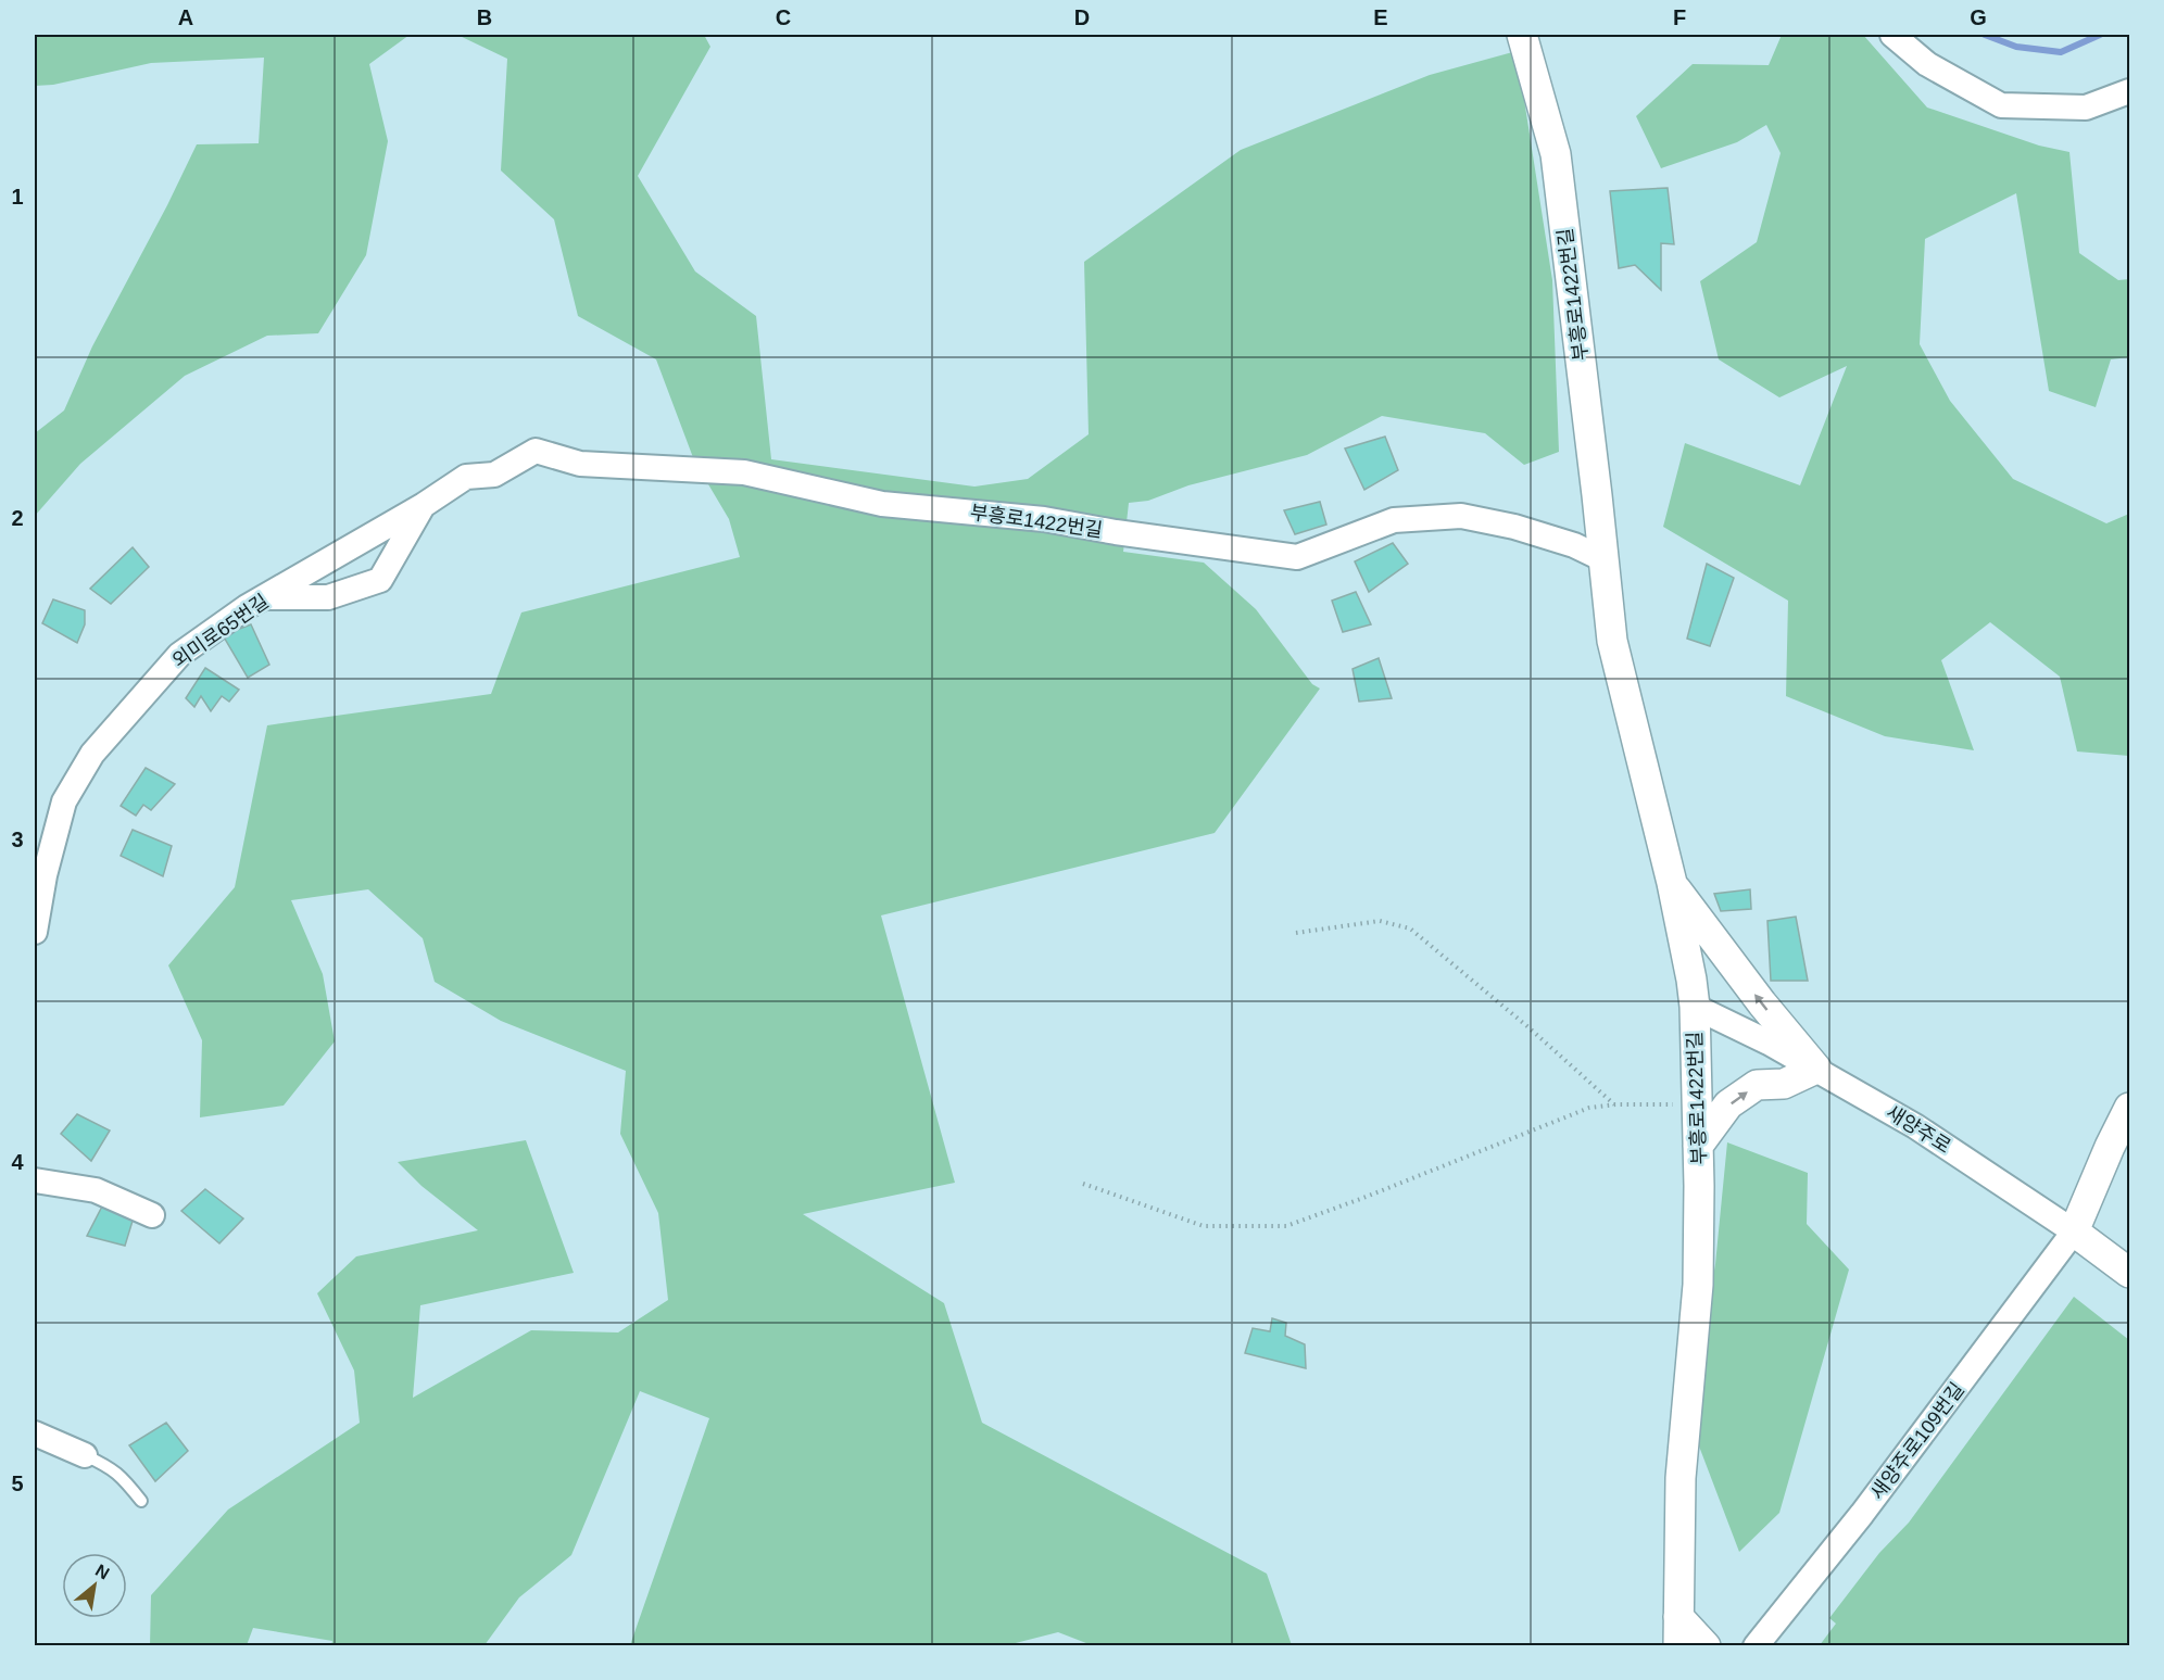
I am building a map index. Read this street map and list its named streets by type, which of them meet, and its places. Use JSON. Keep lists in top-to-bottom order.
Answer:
{
  "streets": {
    "street": [
      "부흥로1422번길",
      "외미로65번길",
      "새양주로",
      "새양주로109번길"
    ]
  },
  "crossings": [
    ["부흥로1422번길", "외미로65번길"],
    ["부흥로1422번길", "새양주로"],
    ["새양주로", "새양주로109번길"]
  ],
  "north": "top right",
  "grid": {
    "columns": [
      "A",
      "B",
      "C",
      "D",
      "E",
      "F",
      "G"
    ],
    "rows": [
      "1",
      "2",
      "3",
      "4",
      "5"
    ]
  }
}
